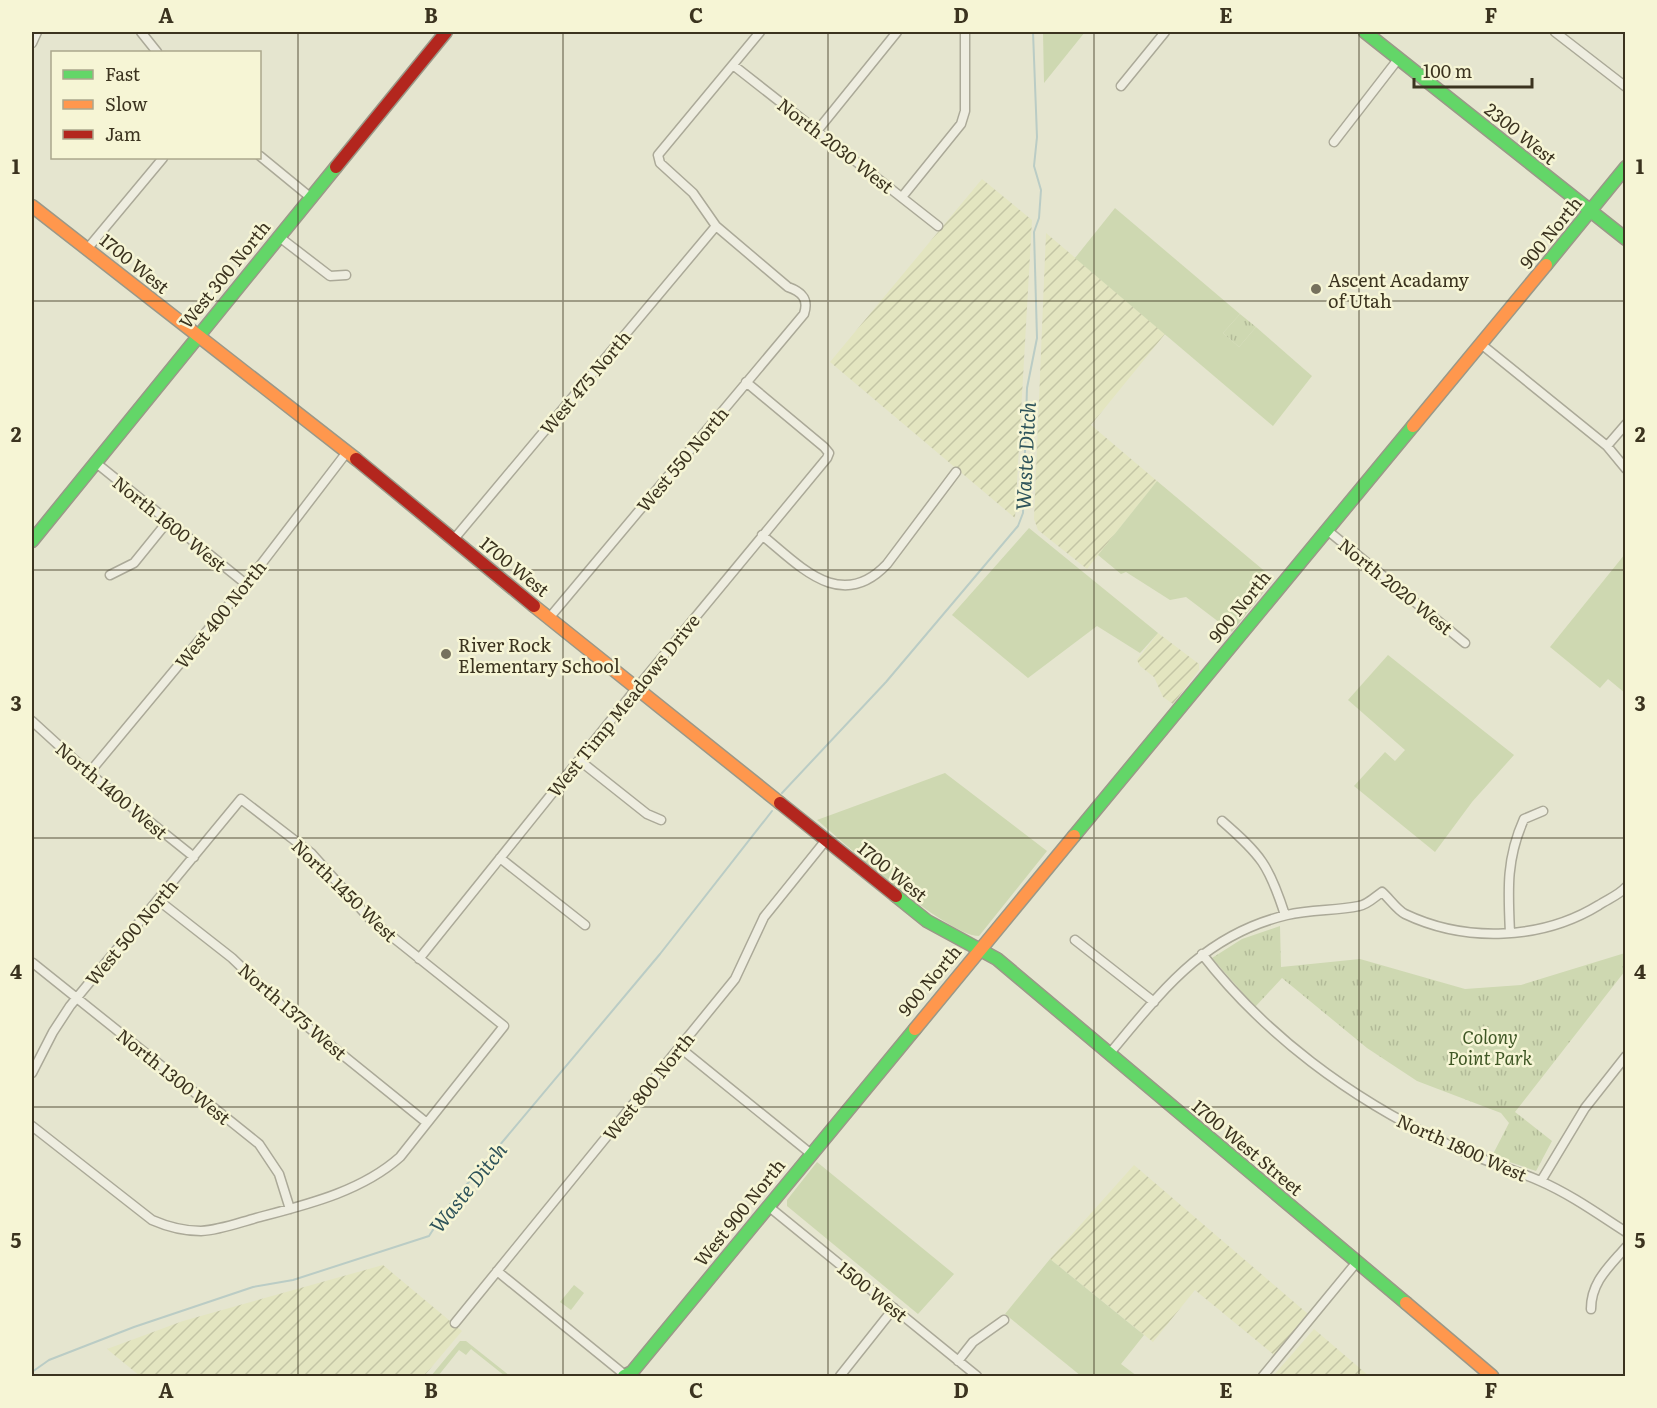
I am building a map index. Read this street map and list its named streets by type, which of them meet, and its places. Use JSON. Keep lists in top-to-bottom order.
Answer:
{
  "streets": {
    "street": [
      "2300 West",
      "North 2030 West",
      "900 North",
      "1700 West",
      "West 300 North",
      "West 475 North",
      "West 550 North",
      "North 1600 West",
      "North 2020 West",
      "West 400 North",
      "West Timp Meadows Drive",
      "North 1400 West",
      "North 1450 West",
      "West 500 North",
      "North 1375 West",
      "North 1300 West",
      "West 800 North",
      "1700 West Street",
      "North 1800 West",
      "West 900 North",
      "1500 West"
    ]
  },
  "crossings": [
    ["2300 West", "900 North"],
    ["900 North", "1700 West"],
    ["900 North", "North 2020 West"],
    ["900 North", "1700 West Street"],
    ["900 North", "West 900 North"],
    ["1700 West", "West 300 North"],
    ["1700 West", "West 475 North"],
    ["1700 West", "West 550 North"],
    ["1700 West", "West 400 North"],
    ["1700 West", "West Timp Meadows Drive"],
    ["1700 West", "West 800 North"],
    ["1700 West", "1700 West Street"],
    ["West 300 North", "North 1600 West"],
    ["West 475 North", "West 550 North"],
    ["West 550 North", "West Timp Meadows Drive"],
    ["North 1600 West", "West 400 North"],
    ["West 400 North", "North 1400 West"],
    ["West Timp Meadows Drive", "North 1450 West"],
    ["North 1400 West", "West 500 North"],
    ["North 1450 West", "West 500 North"],
    ["North 1450 West", "North 1375 West"],
    ["West 500 North", "North 1375 West"],
    ["West 500 North", "North 1300 West"],
    ["West 900 North", "1500 West"]
  ],
  "water": ["Waste Ditch"],
  "parks": ["Colony Point Park"],
  "places": ["Ascent Acadamy of Utah", "River Rock Elementary School"],
  "legend": ["Fast", "Slow", "Jam"],
  "scale_bar": "100 m",
  "grid": {
    "columns": [
      "A",
      "B",
      "C",
      "D",
      "E",
      "F"
    ],
    "rows": [
      "1",
      "2",
      "3",
      "4",
      "5"
    ]
  }
}
